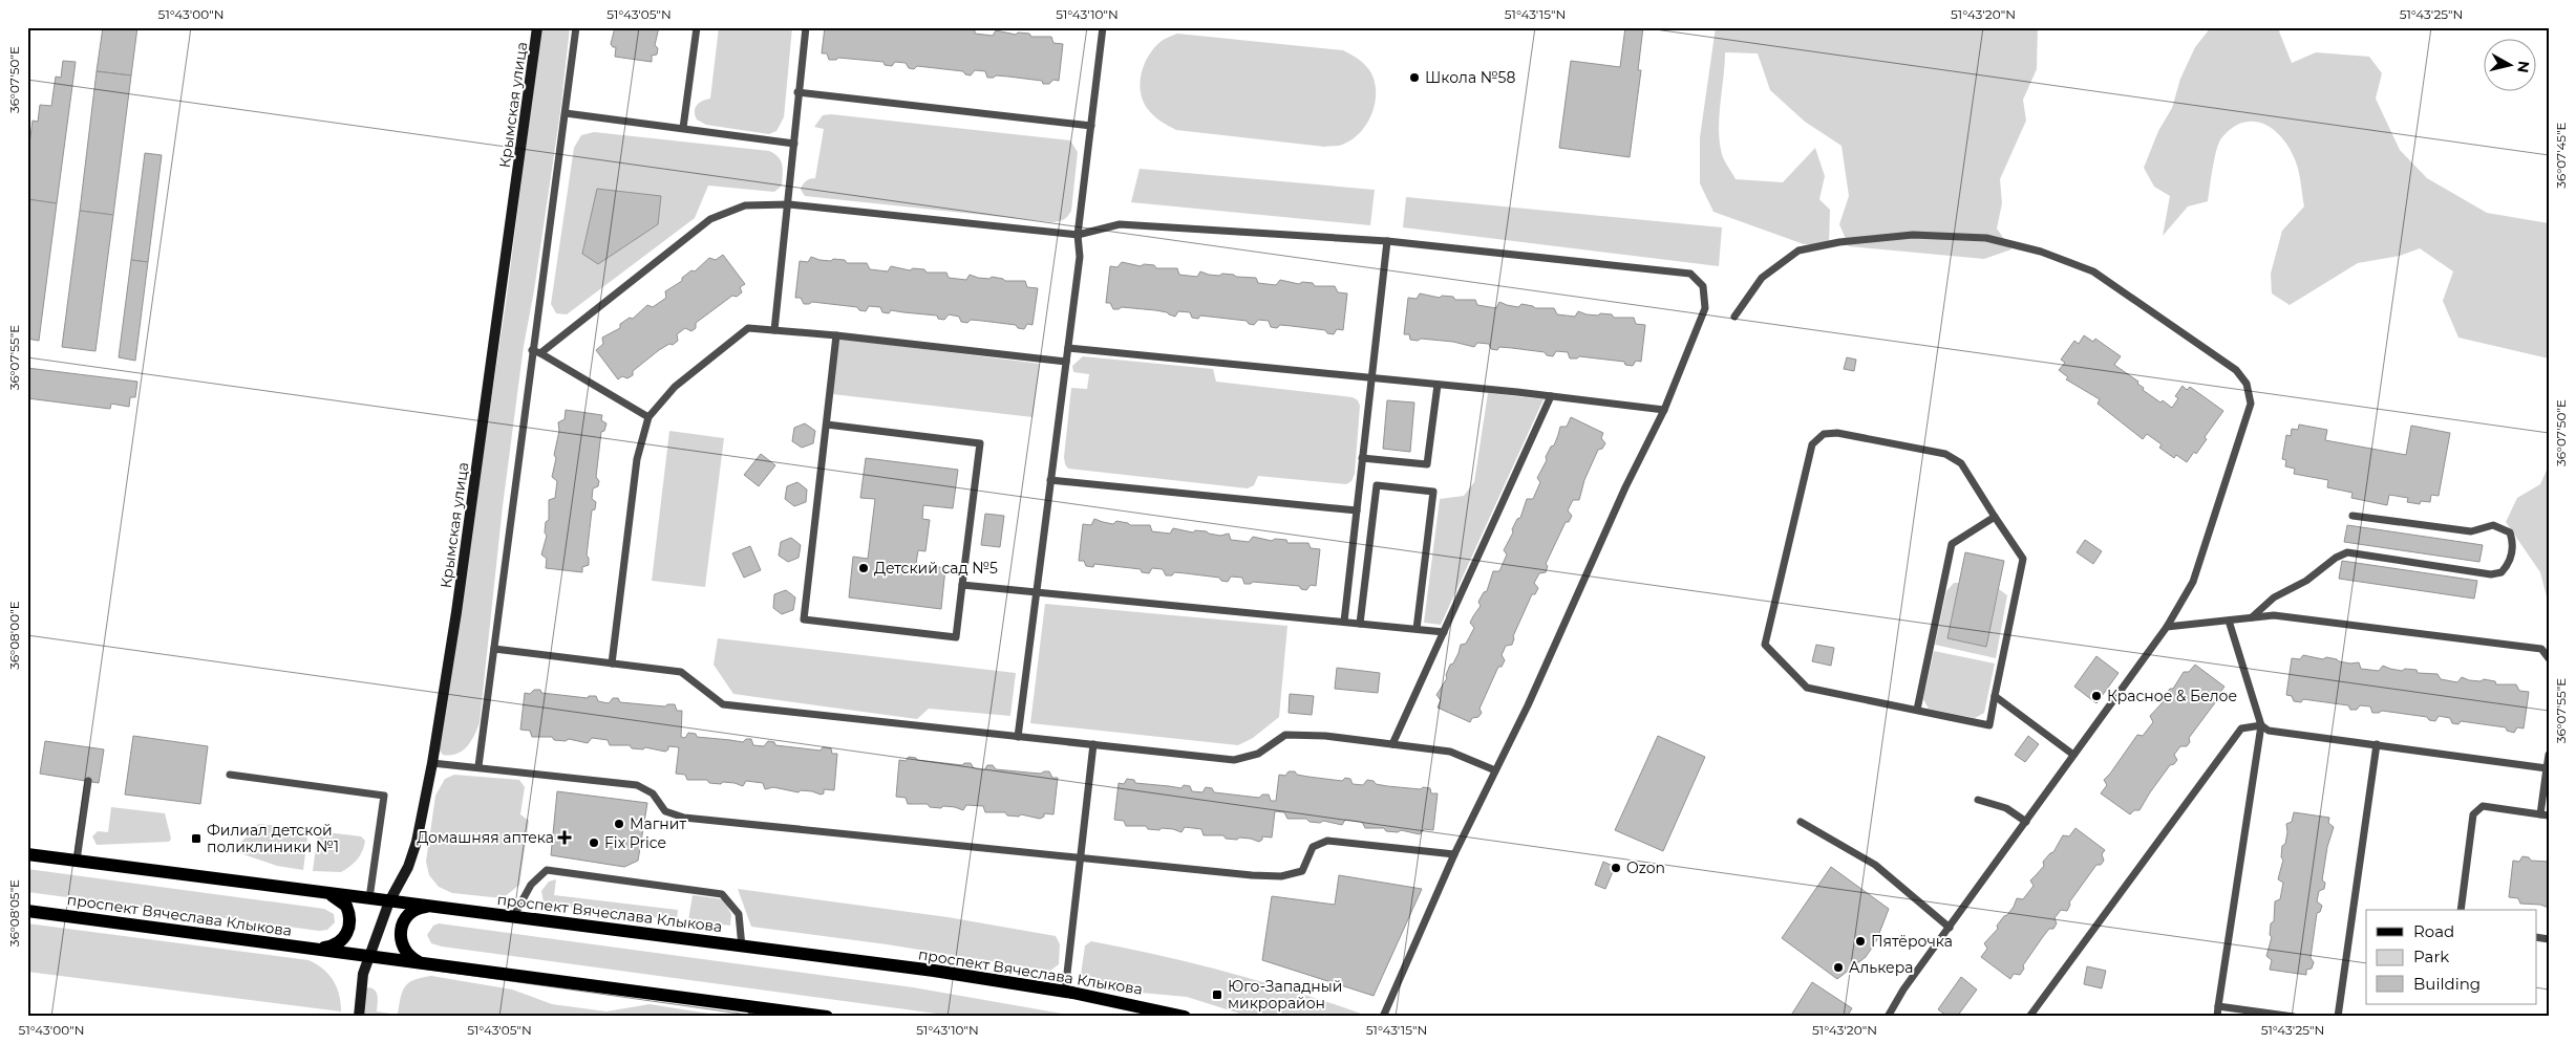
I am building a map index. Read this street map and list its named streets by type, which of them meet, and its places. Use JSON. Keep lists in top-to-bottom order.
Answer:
{
  "streets": {
    "main road": ["проспект Вячеслава Клыкова"],
    "street": ["Крымская улица"]
  },
  "crossings": [
    ["Крымская улица", "проспект Вячеслава Клыкова"]
  ],
  "places": {
    "other": [
      "Школа №58",
      "Детский сад №5",
      "Красное & Белое",
      "Магнит",
      "Fix Price",
      "Ozon",
      "Пятёрочка",
      "Алькера"
    ],
    "health": ["Домашняя аптека"],
    "transit": ["Филиал детской поликлиники №1", "Юго-Западный микрорайон"]
  },
  "legend": ["Road", "Park", "Building"],
  "north": "right",
  "coordinates": [
    "51°43'00\"N",
    "51°43'05\"N",
    "51°43'10\"N",
    "51°43'15\"N",
    "51°43'20\"N",
    "51°43'25\"N",
    "36°07'50\"E",
    "36°07'45\"E",
    "36°07'55\"E",
    "36°08'00\"E",
    "36°08'05\"E"
  ]
}
